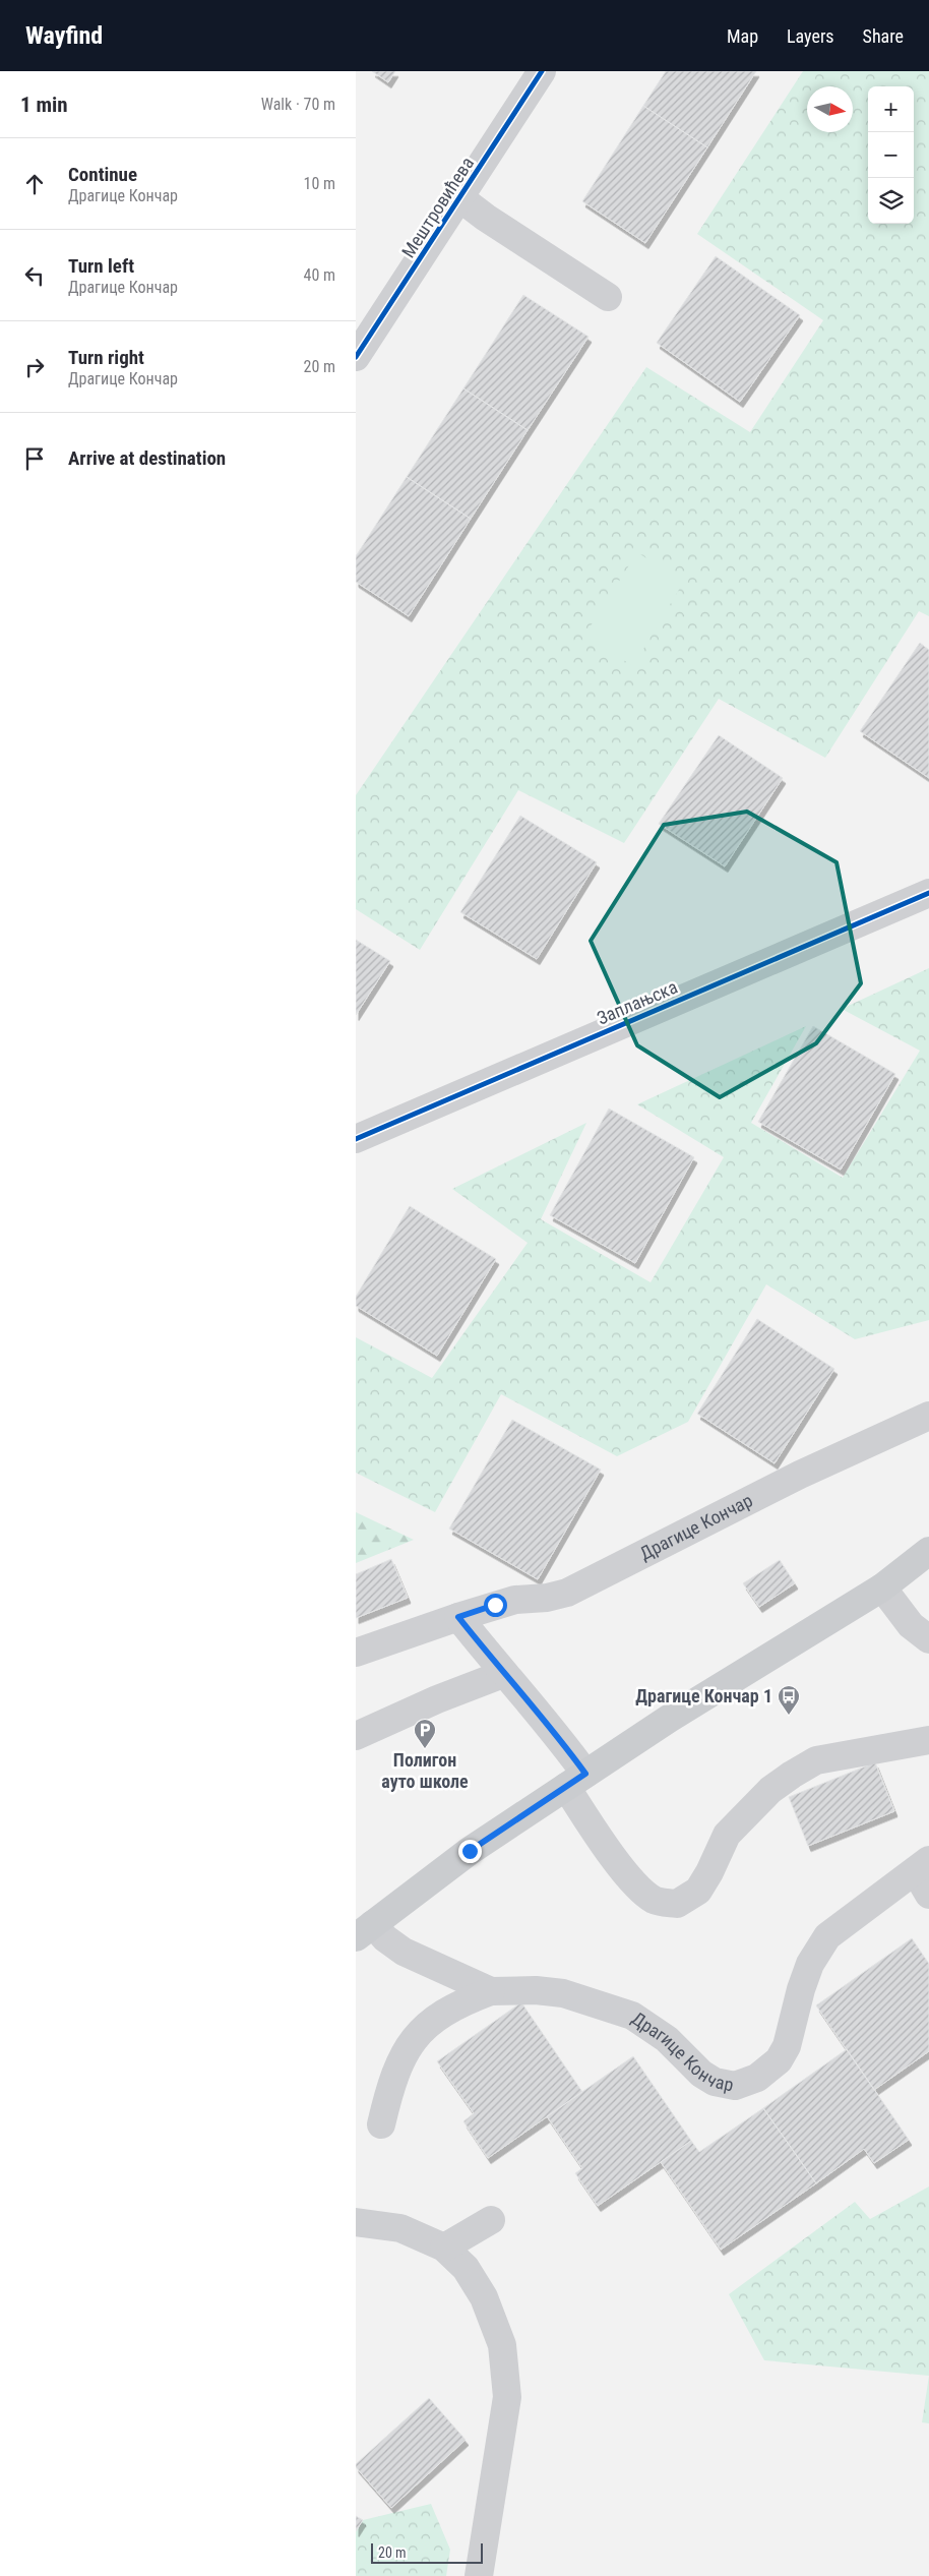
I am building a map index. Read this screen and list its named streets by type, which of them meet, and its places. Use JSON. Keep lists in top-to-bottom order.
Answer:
{
  "streets": {
    "main road": ["Драгице Кончар"],
    "street": ["Мештровићева", "Заплањска"]
  },
  "places": {
    "bus stop": ["Драгице Кончар 1"],
    "parking": ["Полигон ауто школе"]
  },
  "scale_bar": "20 m",
  "north": "right",
  "page": {
    "header": "Wayfind",
    "nav": ["Map", "Layers", "Share"],
    "heading": ["1 min", "Walk · 70 m"],
    "map_buttons": ["+", "−"],
    "list": [
      ["Continue", "Драгице Кончар", "10 m"],
      ["Turn left", "Драгице Кончар", "40 m"],
      ["Turn right", "Драгице Кончар", "20 m"],
      "Arrive at destination"
    ],
    "scale": "20 m"
  }
}
